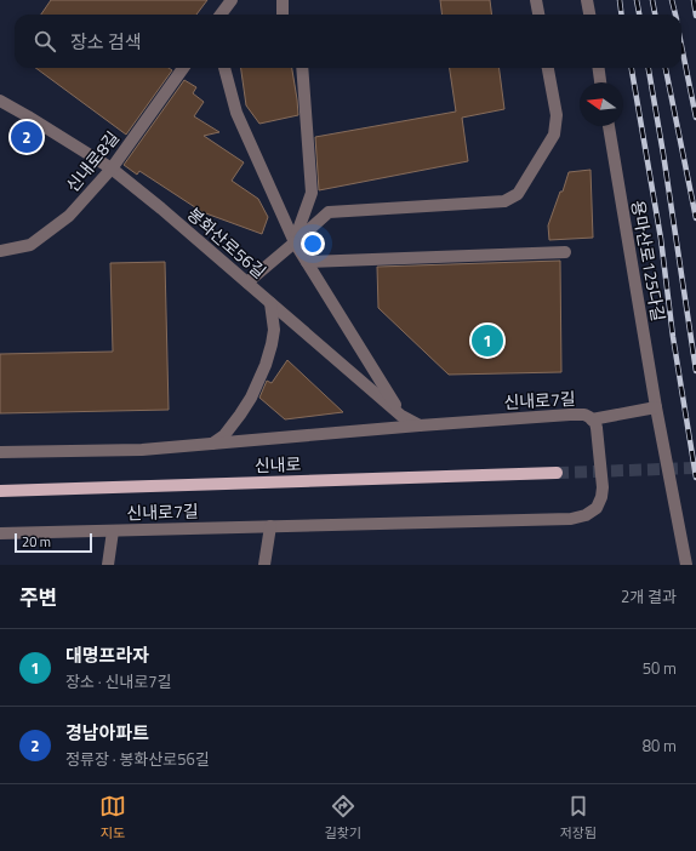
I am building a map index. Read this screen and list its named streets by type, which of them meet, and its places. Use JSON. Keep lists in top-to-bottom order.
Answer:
{
  "streets": {
    "main road": ["신내로"],
    "street": [
      "신내로8길",
      "봉화산로56길",
      "용마산로125다길",
      "신내로7길"
    ]
  },
  "crossings": [
    ["신내로8길", "봉화산로56길"],
    ["봉화산로56길", "신내로7길"]
  ],
  "scale_bar": "20 m",
  "north": "left",
  "page": {
    "search": "장소 검색",
    "pins": ["2", "1"],
    "scale": "20 m",
    "heading": ["주변", "2개 결과"],
    "list": [
      {
        "mark": "1",
        "name": "대명프라자",
        "note": "장소 · 신내로7길",
        "value": "50 m"
      },
      {
        "mark": "2",
        "name": "경남아파트",
        "note": "정류장 · 봉화산로56길",
        "value": "80 m"
      }
    ],
    "nav": ["지도", "길찾기", "저장됨"]
  }
}
